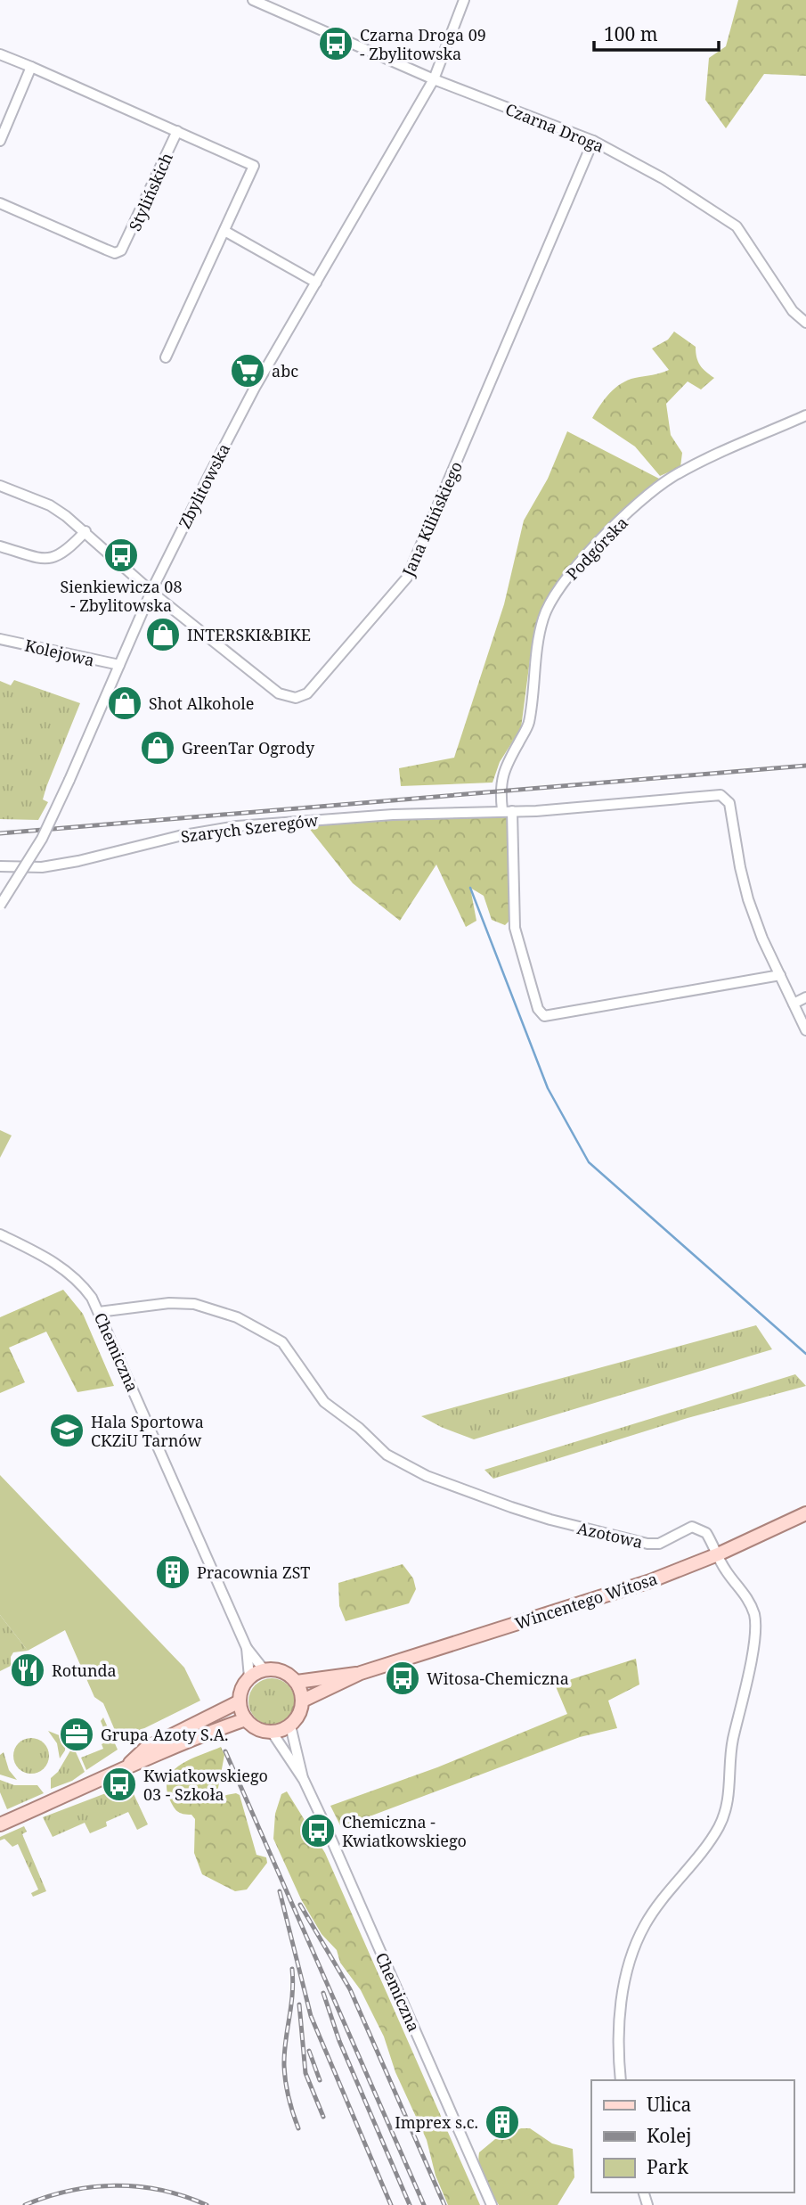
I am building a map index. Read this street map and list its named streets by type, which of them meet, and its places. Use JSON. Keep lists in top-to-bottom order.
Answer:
{
  "streets": {
    "main road": ["Wincentego Witosa"],
    "street": [
      "Czarna Droga",
      "Stylińskich",
      "Zbylitowska",
      "Jana Kilińskiego",
      "Podgórska",
      "Kolejowa",
      "Szarych Szeregów",
      "Chemiczna",
      "Azotowa"
    ]
  },
  "crossings": [
    ["Czarna Droga", "Zbylitowska"],
    ["Czarna Droga", "Jana Kilińskiego"],
    ["Zbylitowska", "Jana Kilińskiego"],
    ["Zbylitowska", "Kolejowa"],
    ["Podgórska", "Szarych Szeregów"],
    ["Chemiczna", "Azotowa"],
    ["Chemiczna", "Wincentego Witosa"],
    ["Azotowa", "Wincentego Witosa"]
  ],
  "places": {
    "bus stop": [
      "Czarna Droga 09 - Zbylitowska",
      "Sienkiewicza 08 - Zbylitowska",
      "Witosa-Chemiczna",
      "Kwiatkowskiego 03 - Szkoła",
      "Chemiczna - Kwiatkowskiego"
    ],
    "supermarket": ["abc"],
    "shop": ["INTERSKI&BIKE", "Shot Alkohole", "GreenTar Ogrody"],
    "school or university": ["Hala Sportowa CKZiU Tarnów"],
    "building": ["Pracownia ZST", "Imprex s.c."],
    "restaurant": ["Rotunda"],
    "office": ["Grupa Azoty S.A."]
  },
  "legend": ["Ulica", "Kolej", "Park"],
  "scale_bar": "100 m"
}
